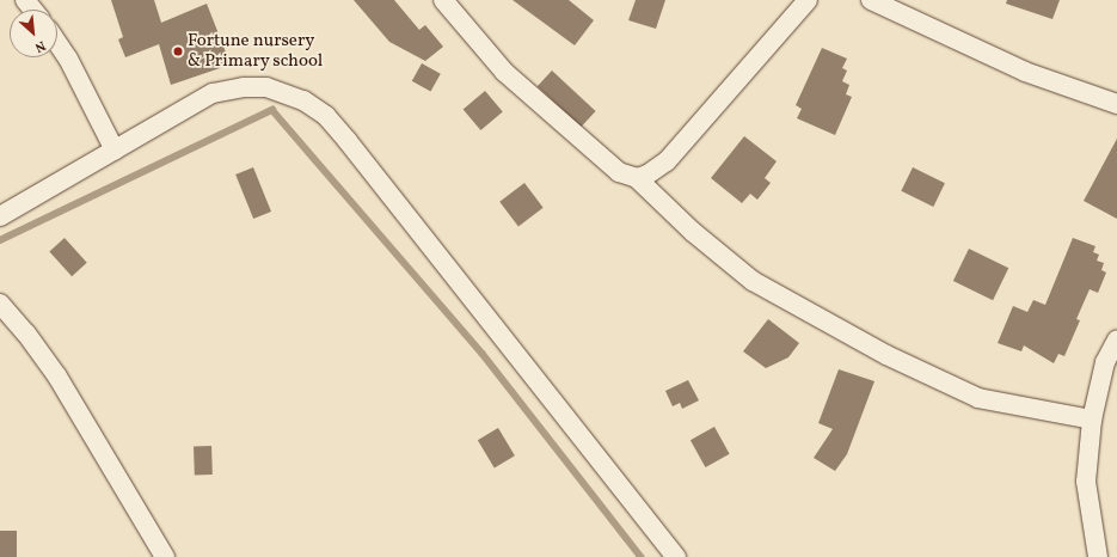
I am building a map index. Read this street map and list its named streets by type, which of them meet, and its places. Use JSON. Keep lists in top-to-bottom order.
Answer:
{
  "places": ["Fortune nursery & Primary school"],
  "north": "bottom right"
}
